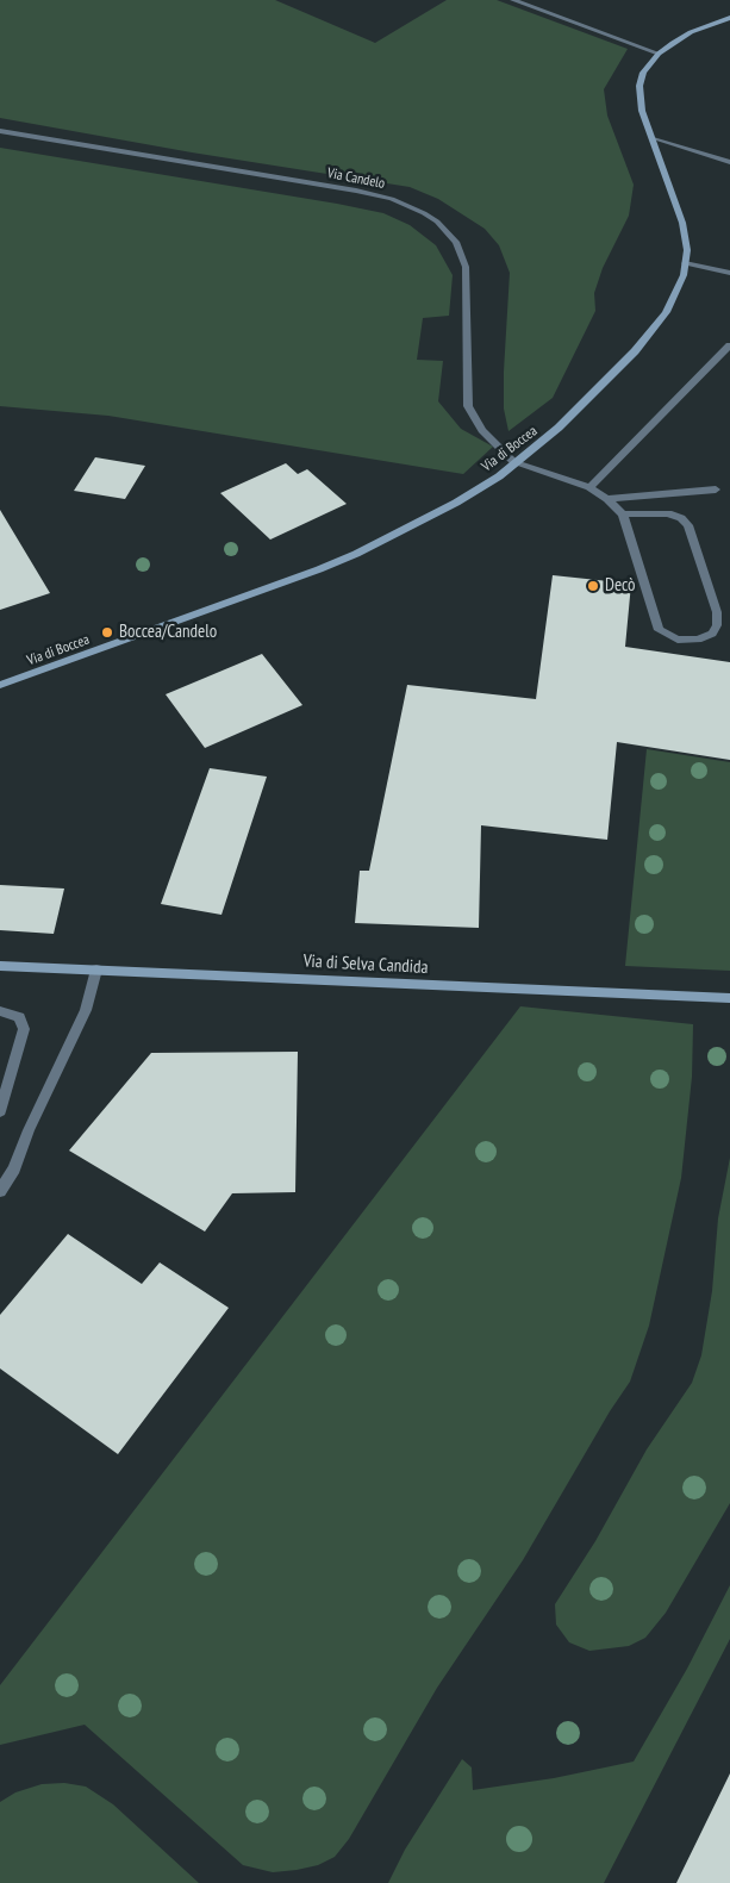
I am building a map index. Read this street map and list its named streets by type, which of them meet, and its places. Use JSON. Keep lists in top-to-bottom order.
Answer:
{
  "streets": {
    "main road": ["Via di Boccea", "Via di Selva Candida"],
    "street": ["Via Candelo"]
  },
  "crossings": [
    ["Via Candelo", "Via di Boccea"]
  ],
  "places": ["Decò", "Boccea/Candelo"]
}
